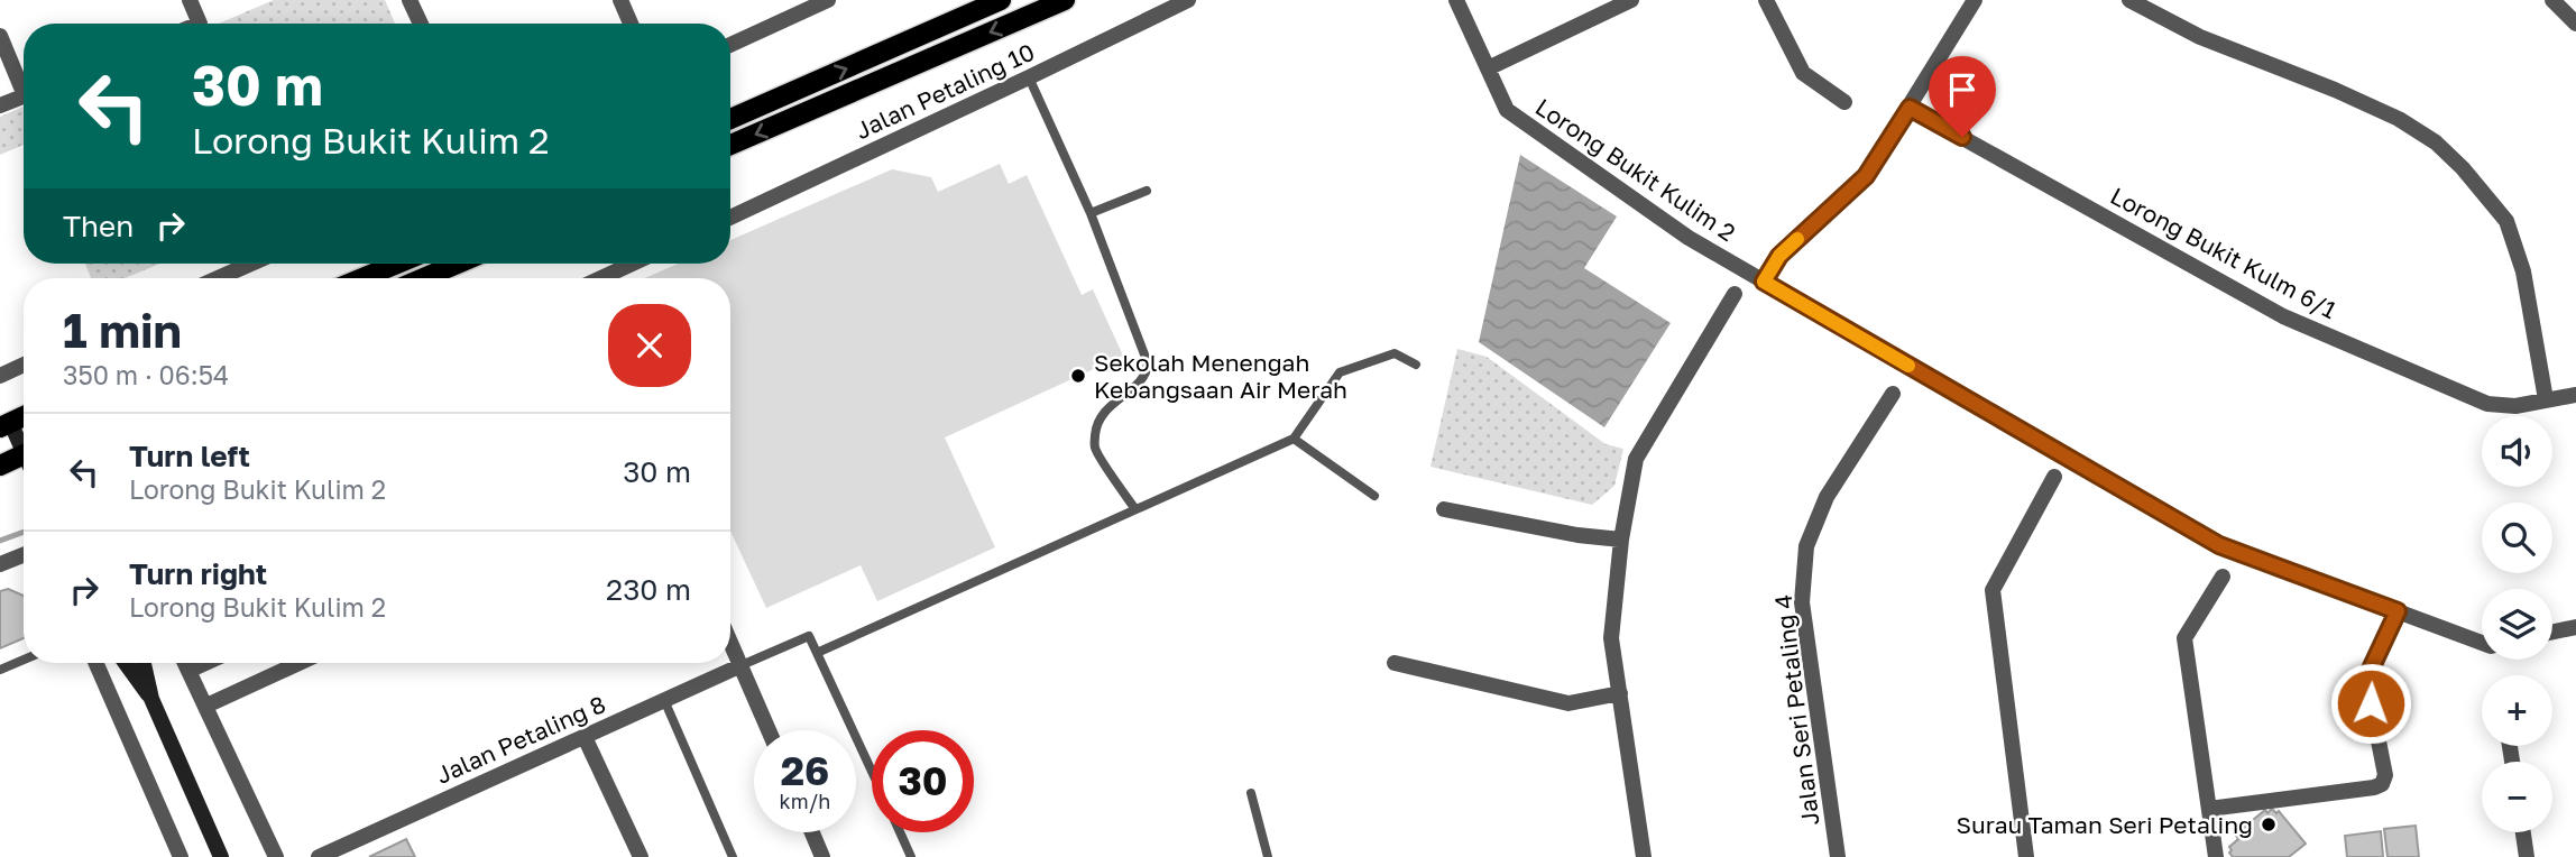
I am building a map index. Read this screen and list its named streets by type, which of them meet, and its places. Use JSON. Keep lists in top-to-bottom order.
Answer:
{
  "streets": {
    "street": [
      "Jalan Petaling 10",
      "Lorong Bukit Kulim 2",
      "Lorong Bukit Kulm 6/1",
      "Jalan Seri Petaling 4",
      "Jalan Petaling 8"
    ]
  },
  "places": ["Sekolah Menengah Kebangsaan Air Merah", "Surau Taman Seri Petaling"],
  "page": {
    "turn": ["30 m", "Lorong Bukit Kulim 2"],
    "then": "Then",
    "heading": ["1 min", "350 m · 06:54"],
    "list": [
      {
        "name": "Turn left",
        "note": "Lorong Bukit Kulim 2",
        "value": "30 m"
      },
      {
        "name": "Turn right",
        "note": "Lorong Bukit Kulim 2",
        "value": "230 m"
      }
    ],
    "map_buttons": ["+", "−"],
    "speed": "26 km/h",
    "limit": "30"
  }
}
